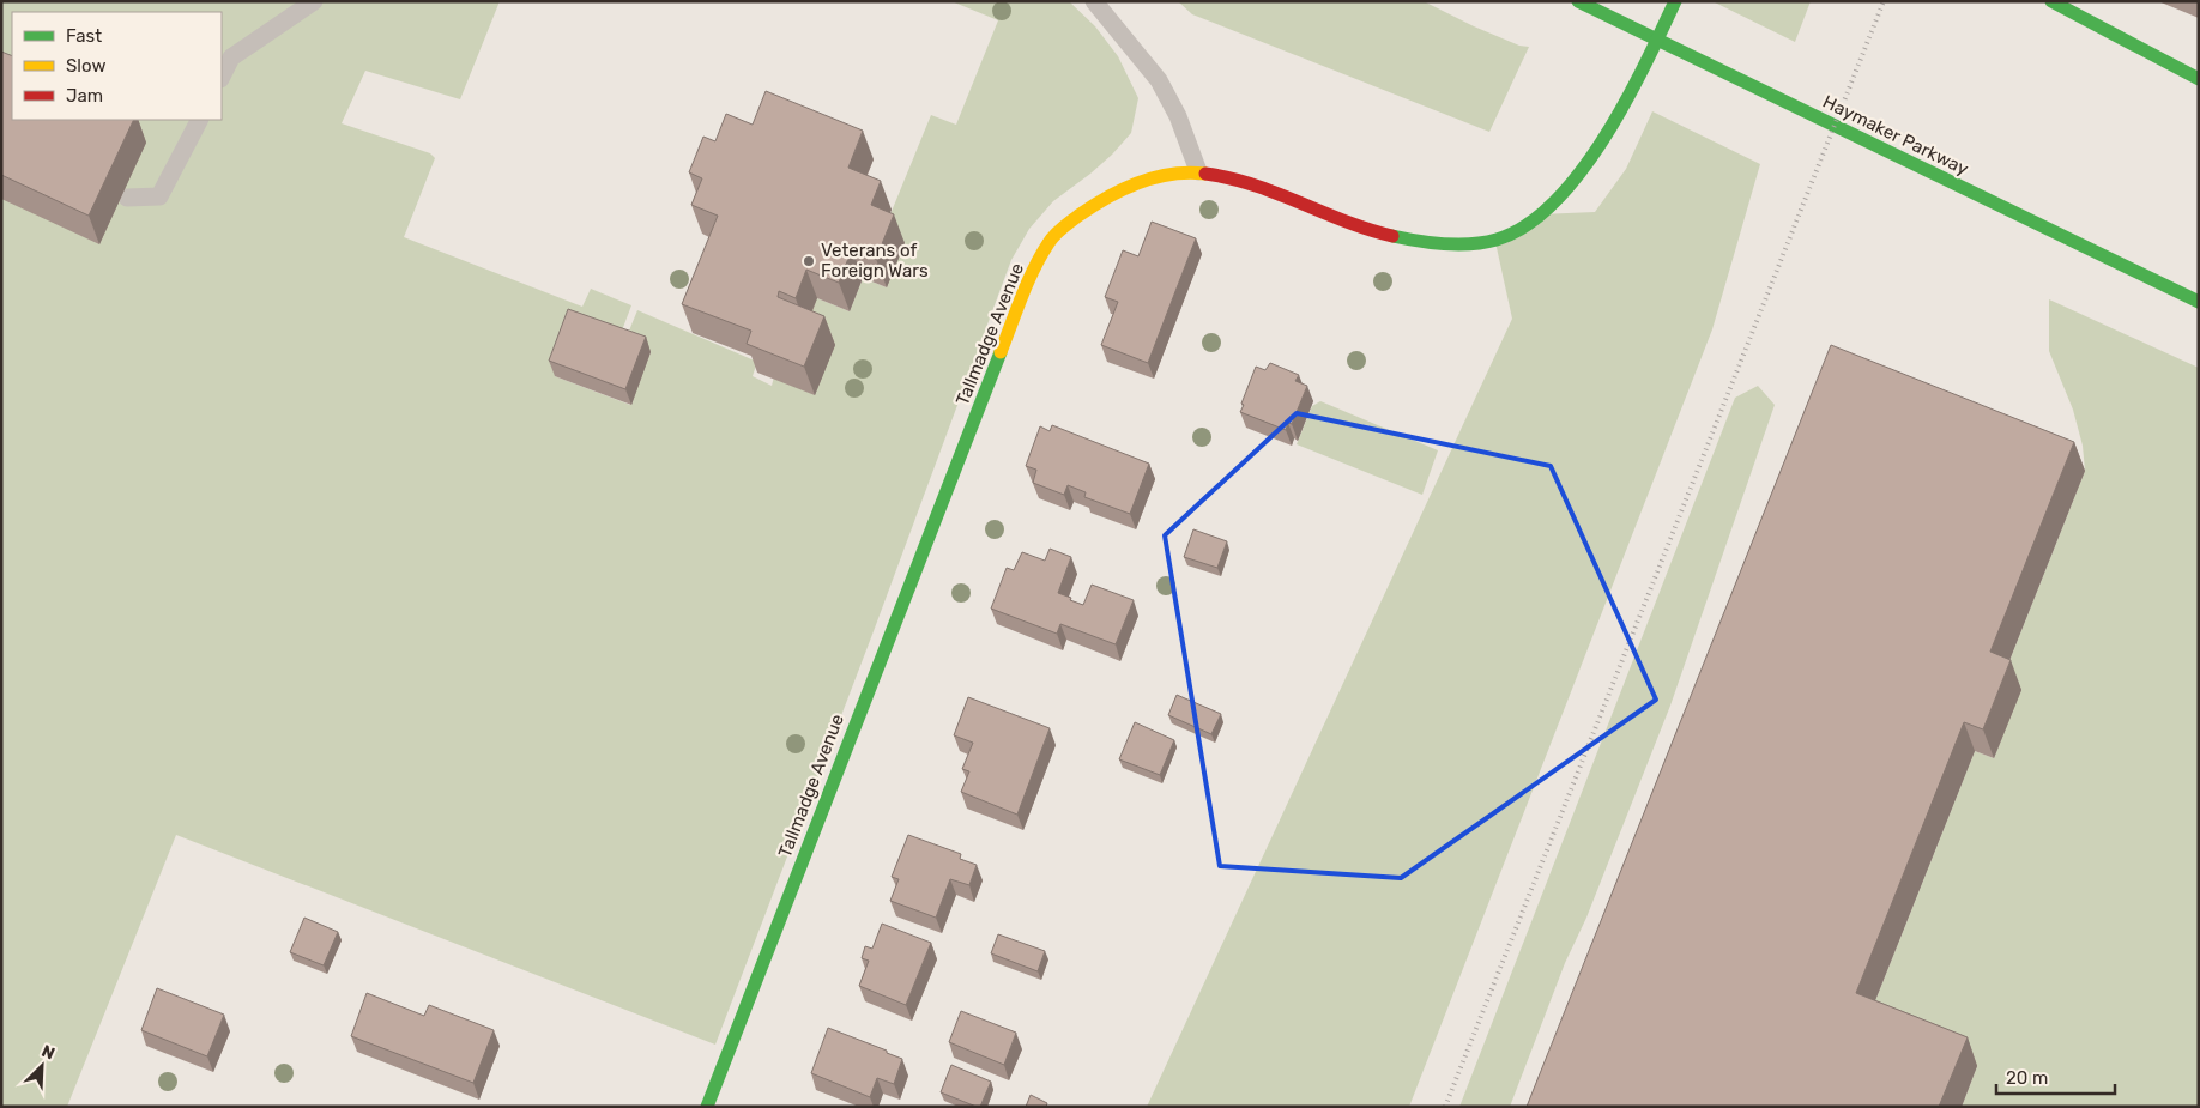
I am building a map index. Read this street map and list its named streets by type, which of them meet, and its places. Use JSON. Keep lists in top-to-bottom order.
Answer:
{
  "streets": {
    "street": ["Haymaker Parkway", "Tallmadge Avenue"]
  },
  "places": ["Veterans of Foreign Wars"],
  "legend": ["Fast", "Slow", "Jam"],
  "scale_bar": "20 m",
  "north": "top right"
}
